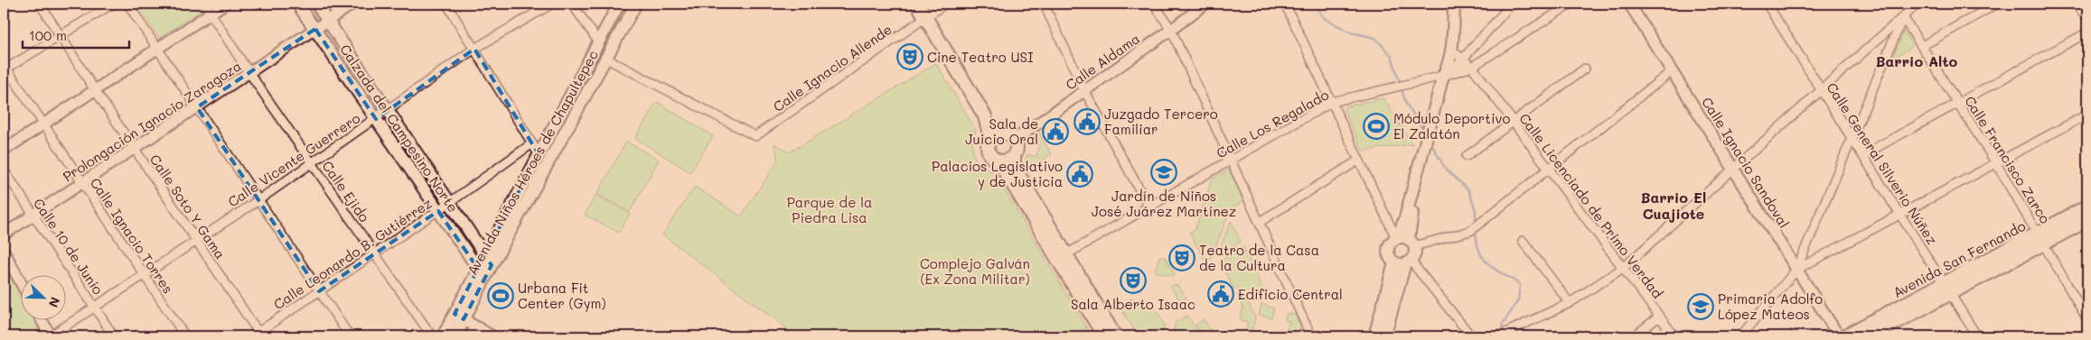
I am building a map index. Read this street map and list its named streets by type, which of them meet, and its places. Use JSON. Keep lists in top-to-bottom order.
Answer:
{
  "streets": {
    "main road": ["Calzada del Campesino Norte", "Avenida Niños Héroes de Chapultepec", "Avenida San Fernando"],
    "street": [
      "Calle Aldama",
      "Calle Ignacio Allende",
      "Prolongación Ignacio Zaragoza",
      "Calle Los Regalado",
      "Calle Vicente Guerrero",
      "Calle Francisco Zarco",
      "Calle Ignacio Sandoval",
      "Calle General Silverio Núñez",
      "Calle Ejido",
      "Calle Licenciado de Primo Verdad",
      "Calle Soto Y Gama",
      "Calle Ignacio Torres",
      "Calle 10 de Junio",
      "Calle Leonardo B. Gutiérrez"
    ]
  },
  "crossings": [
    ["Calle Ignacio Allende", "Avenida Niños Héroes de Chapultepec"],
    ["Prolongación Ignacio Zaragoza", "Calzada del Campesino Norte"],
    ["Prolongación Ignacio Zaragoza", "Calle Ejido"],
    ["Prolongación Ignacio Zaragoza", "Calle Soto Y Gama"],
    ["Prolongación Ignacio Zaragoza", "Calle Ignacio Torres"],
    ["Prolongación Ignacio Zaragoza", "Calle 10 de Junio"],
    ["Calle Los Regalado", "Calle Licenciado de Primo Verdad"],
    ["Calzada del Campesino Norte", "Calle Vicente Guerrero"],
    ["Calzada del Campesino Norte", "Avenida Niños Héroes de Chapultepec"],
    ["Calzada del Campesino Norte", "Calle Leonardo B. Gutiérrez"],
    ["Calle Vicente Guerrero", "Calle Ejido"],
    ["Calle Vicente Guerrero", "Calle Soto Y Gama"],
    ["Calle Vicente Guerrero", "Calle Ignacio Torres"],
    ["Calle Vicente Guerrero", "Calle 10 de Junio"],
    ["Calle Francisco Zarco", "Avenida San Fernando"],
    ["Calle General Silverio Núñez", "Avenida San Fernando"],
    ["Calle Ejido", "Calle Leonardo B. Gutiérrez"],
    ["Calle Soto Y Gama", "Calle Leonardo B. Gutiérrez"]
  ],
  "districts": ["Barrio Alto", "Barrio El Cuajiote"],
  "parks": ["Parque de la Piedra Lisa", "Complejo Galván (Ex Zona Militar)"],
  "places": {
    "theatre": ["Cine Teatro USI", "Teatro de la Casa de la Cultura", "Sala Alberto Isaac"],
    "public building": [
      "Juzgado Tercero Familiar",
      "Sala de Juicio Oral",
      "Palacios Legislativo y de Justicia",
      "Edificio Central"
    ],
    "sports": ["Módulo Deportivo El Zalatón", "Urbana Fit Center (Gym)"],
    "school or university": ["Jardín de Niños José Juárez Martínez", "Primaria Adolfo López Mateos"]
  },
  "scale_bar": "100 m",
  "north": "bottom right"
}
